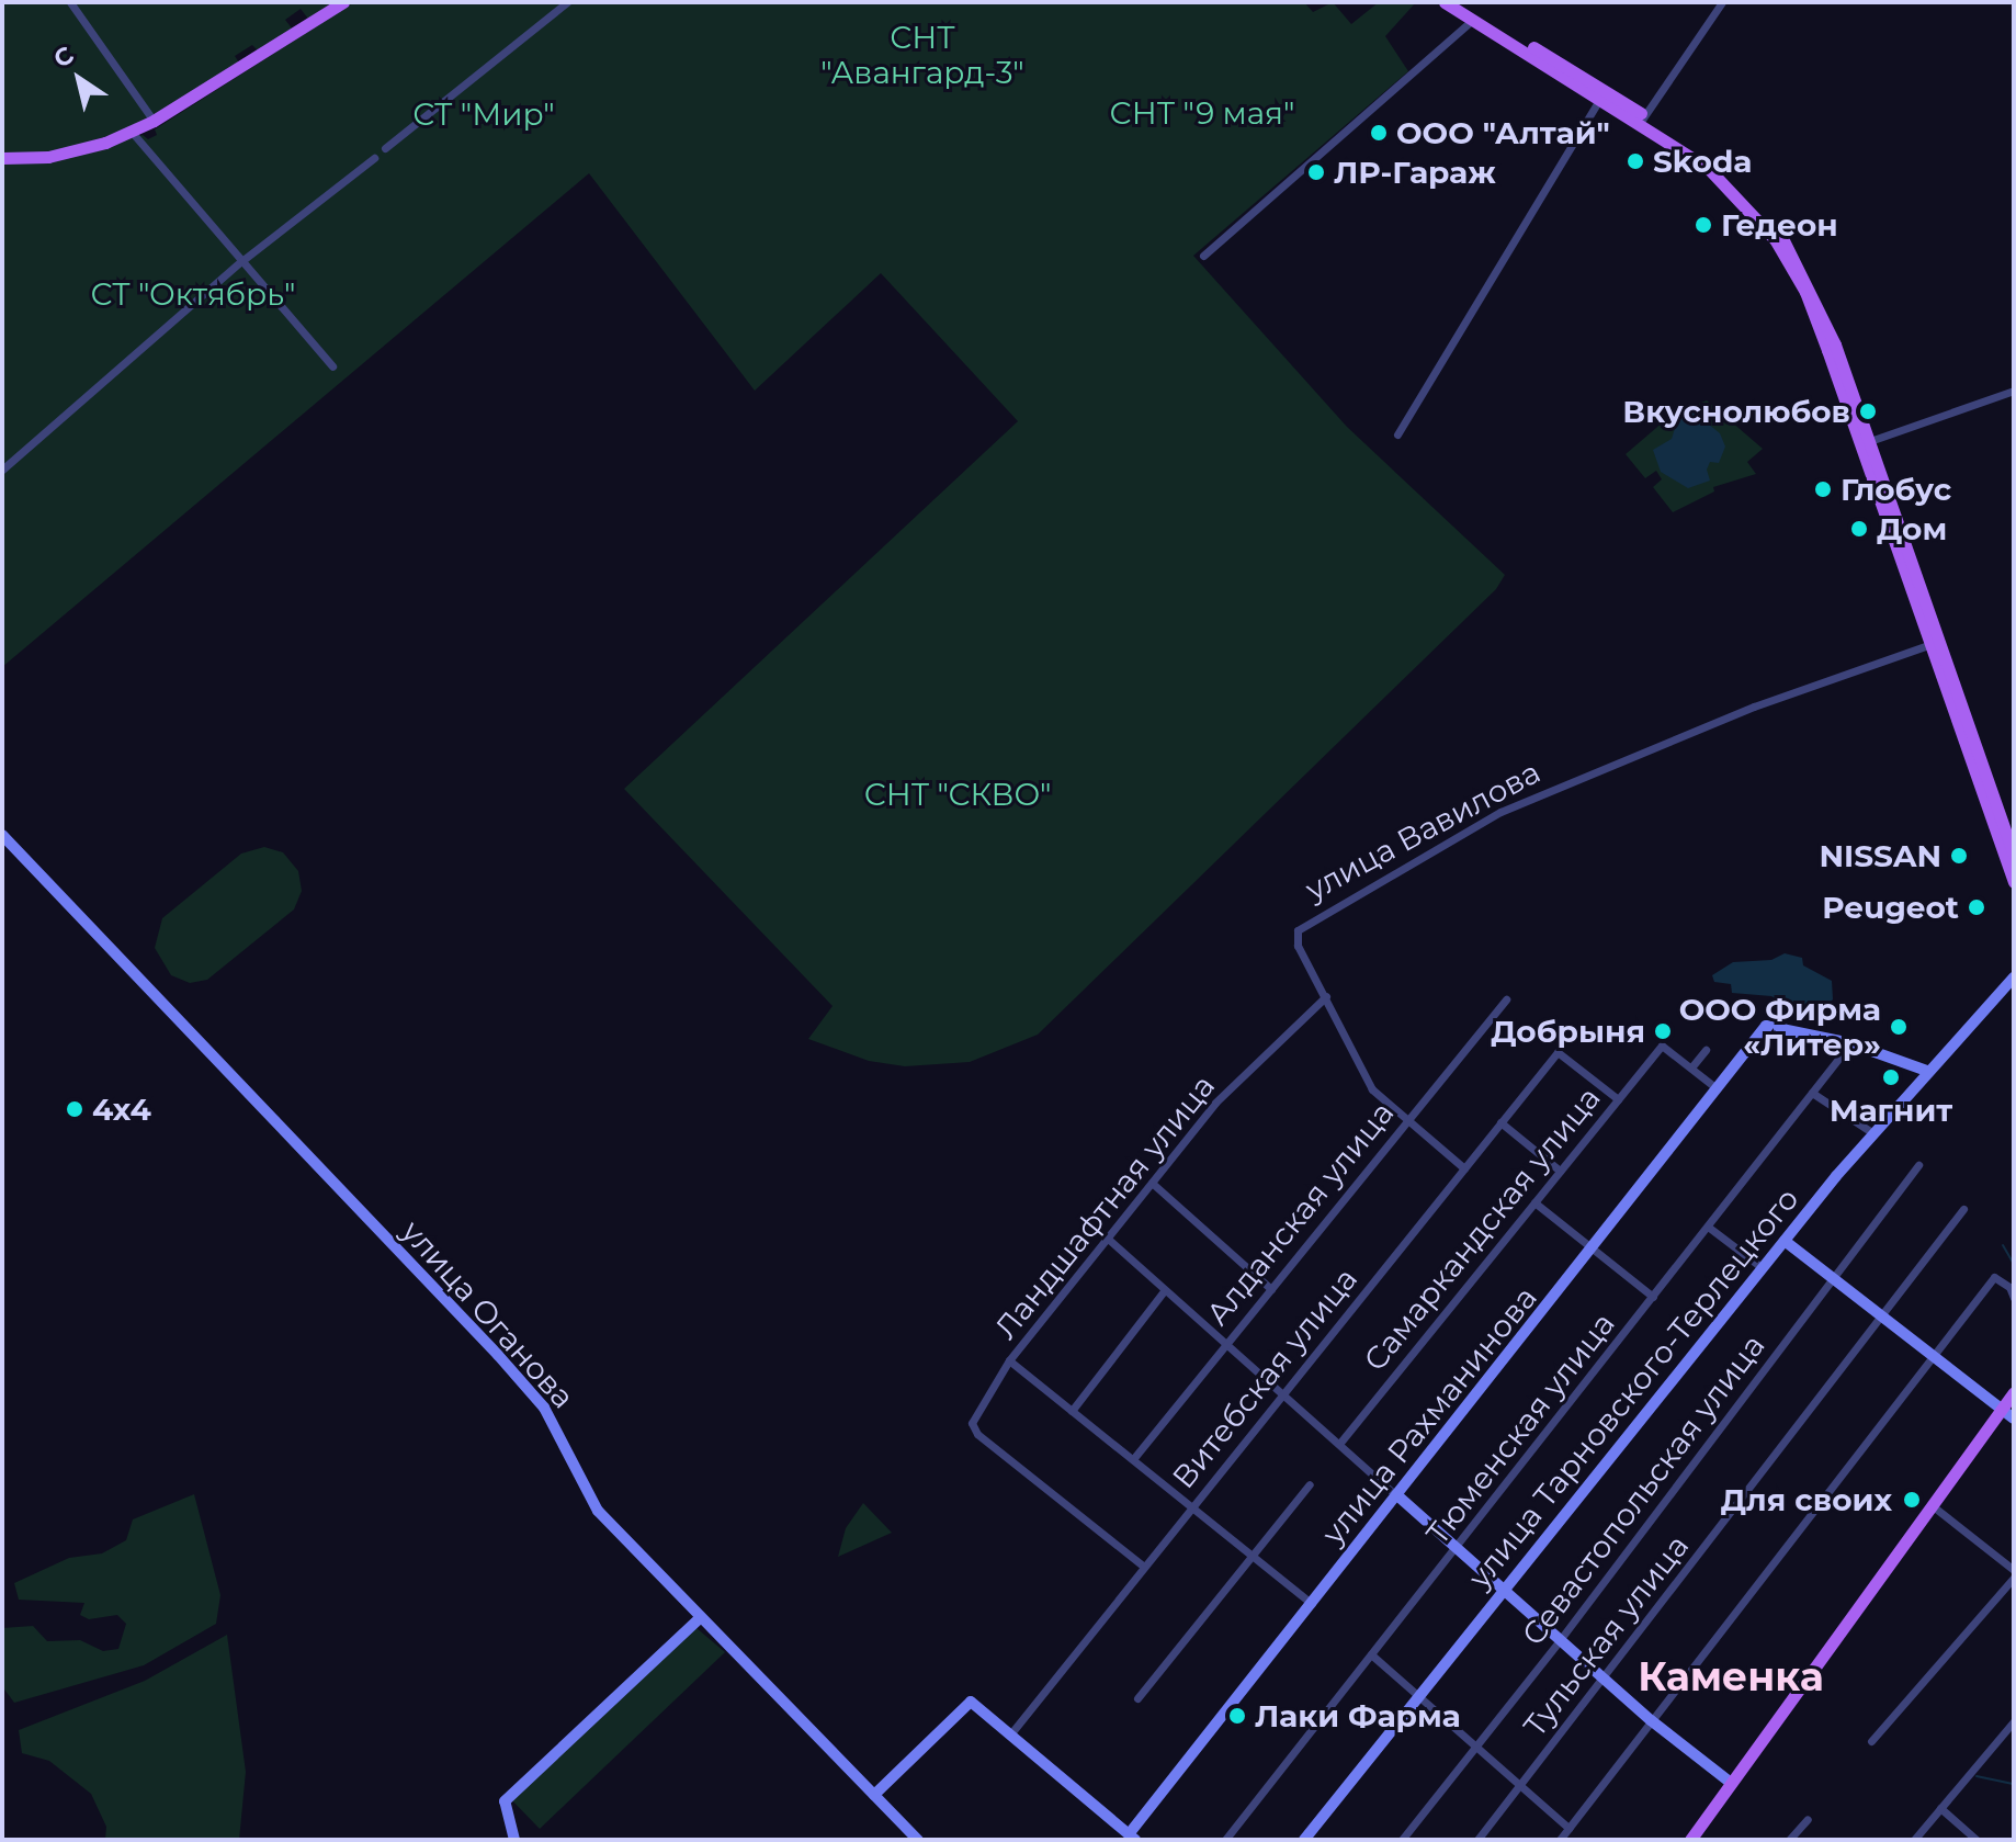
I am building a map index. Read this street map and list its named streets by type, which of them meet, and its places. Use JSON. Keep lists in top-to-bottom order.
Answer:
{
  "streets": {
    "street": [
      "улица Вавилова",
      "Ландшафтная улица",
      "Алданская улица",
      "Самаркандская улица",
      "улица Оганова",
      "Витебская улица",
      "улица Тарновского-Терлецкого",
      "улица Рахманинова",
      "Тюменская улица",
      "Севастопольская улица",
      "Тульская улица"
    ]
  },
  "crossings": [
    ["улица Вавилова", "Ландшафтная улица"],
    ["улица Вавилова", "Алданская улица"],
    ["улица Вавилова", "Витебская улица"],
    ["Ландшафтная улица", "Витебская улица"],
    ["Самаркандская улица", "Витебская улица"],
    ["улица Рахманинова", "Тюменская улица"]
  ],
  "districts": ["Каменка"],
  "parks": [
    "СНТ \"Авангард-3\"",
    "СНТ \"9 мая\"",
    "СТ \"Мир\"",
    "СТ \"Октябрь\"",
    "СНТ \"СКВО\""
  ],
  "places": [
    "ООО \"Алтай\"",
    "Skoda",
    "ЛР-Гараж",
    "Гедеон",
    "Вкуснолюбов",
    "Глобус",
    "Дом",
    "NISSAN",
    "Peugeot",
    "ООО Фирма «Литер»",
    "Добрыня",
    "Магнит",
    "4х4",
    "Для своих",
    "Лаки Фарма"
  ],
  "north": "top left"
}
